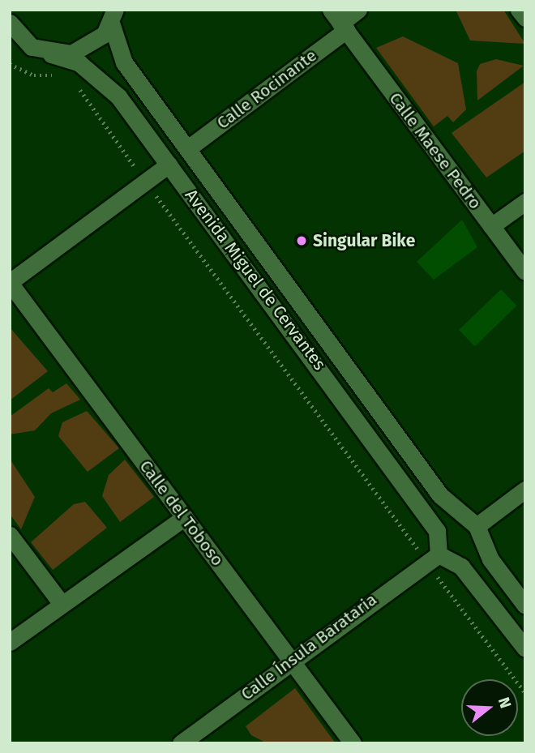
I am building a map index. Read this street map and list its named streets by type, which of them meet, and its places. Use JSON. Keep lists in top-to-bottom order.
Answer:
{
  "streets": {
    "street": [
      "Calle Rocinante",
      "Calle Maese Pedro",
      "Avenida Miguel de Cervantes",
      "Calle del Toboso",
      "Calle Ínsula Barataria"
    ]
  },
  "crossings": [
    ["Calle Rocinante", "Calle Maese Pedro"],
    ["Calle Rocinante", "Avenida Miguel de Cervantes"],
    ["Avenida Miguel de Cervantes", "Calle Ínsula Barataria"],
    ["Calle del Toboso", "Calle Ínsula Barataria"]
  ],
  "places": ["Singular Bike"],
  "north": "right"
}
